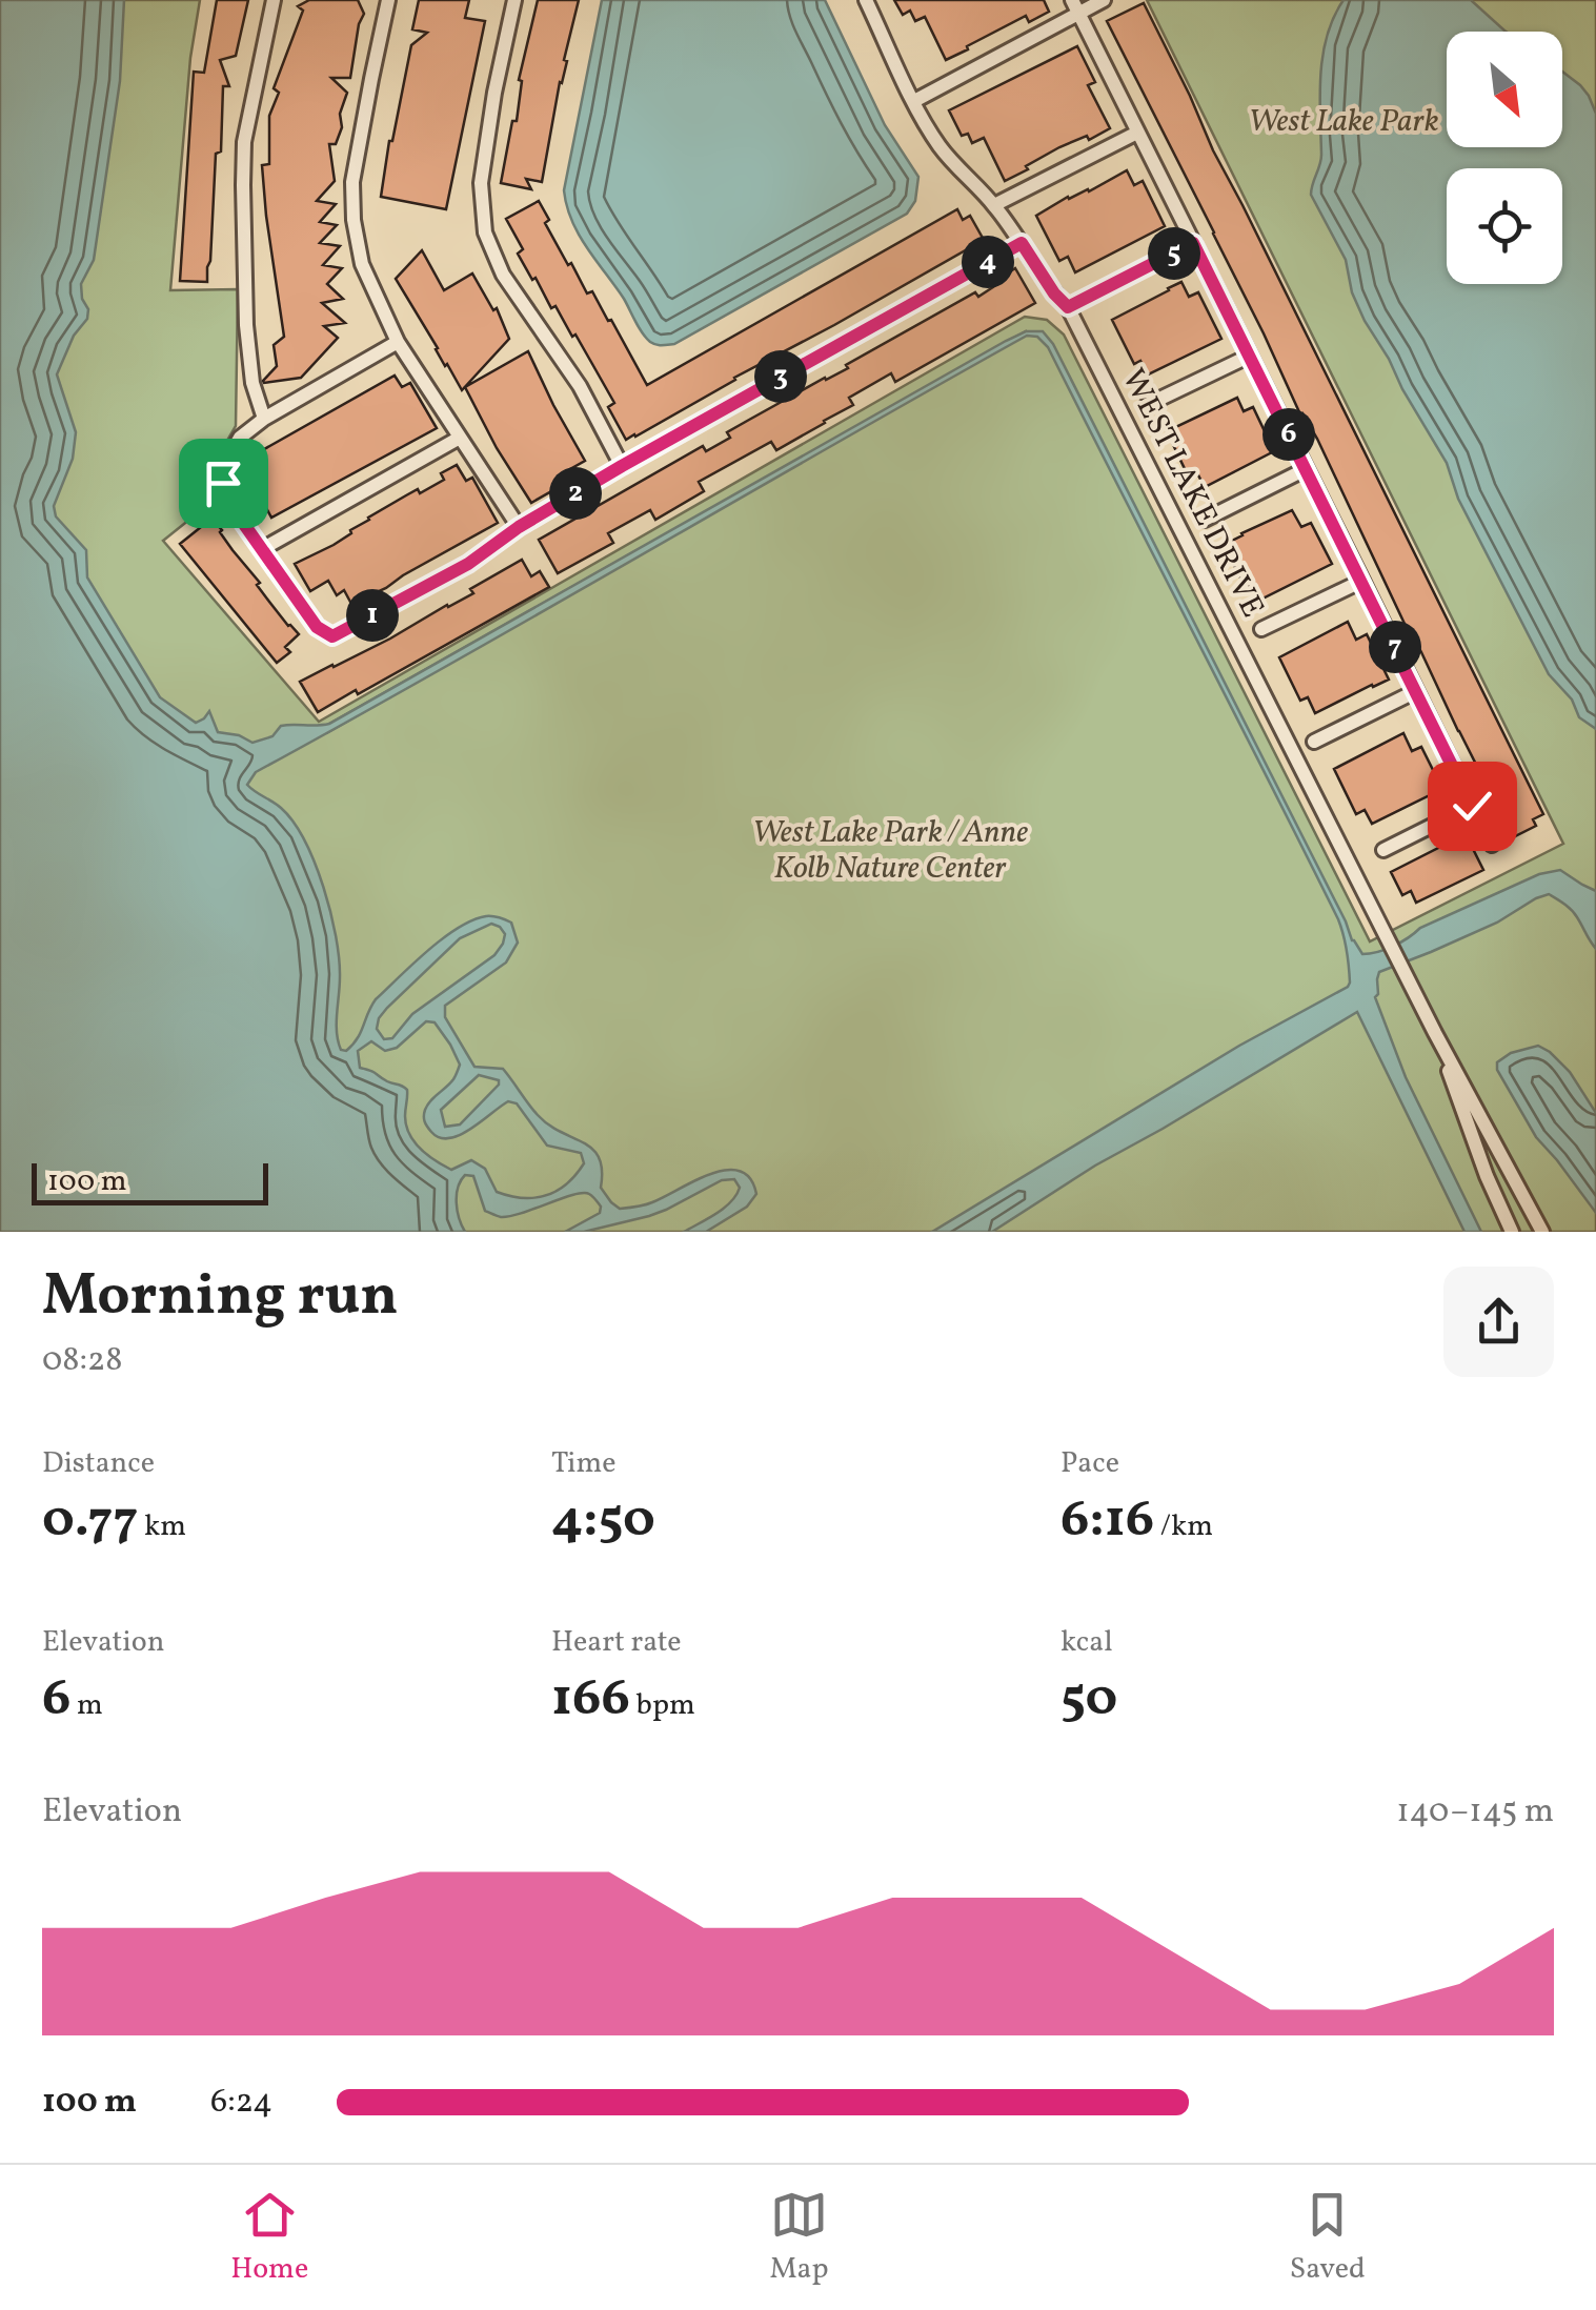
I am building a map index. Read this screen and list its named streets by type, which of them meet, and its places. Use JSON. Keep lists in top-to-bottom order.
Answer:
{
  "streets": {
    "street": ["WEST LAKE DRIVE"]
  },
  "parks": ["West Lake Park", "West Lake Park / Anne Kolb Nature Center"],
  "scale_bar": "100 m",
  "north": "bottom right",
  "page": {
    "pins": [
      "5",
      "4",
      "3",
      "6",
      "2",
      "1",
      "7"
    ],
    "scale": "100 m",
    "heading": ["Morning run", "08:28"],
    "stats": [
      ["Distance", "0.77 km"],
      ["Time", "4:50"],
      ["Pace", "6:16 /km"],
      ["Elevation", "6 m"],
      ["Heart rate", "166 bpm"],
      ["kcal", "50"]
    ],
    "chart": ["Elevation", "140–145 m"],
    "list": [
      {
        "name": "100 m",
        "note": "6:24"
      }
    ],
    "tabs": ["Home", "Map", "Saved"]
  }
}
